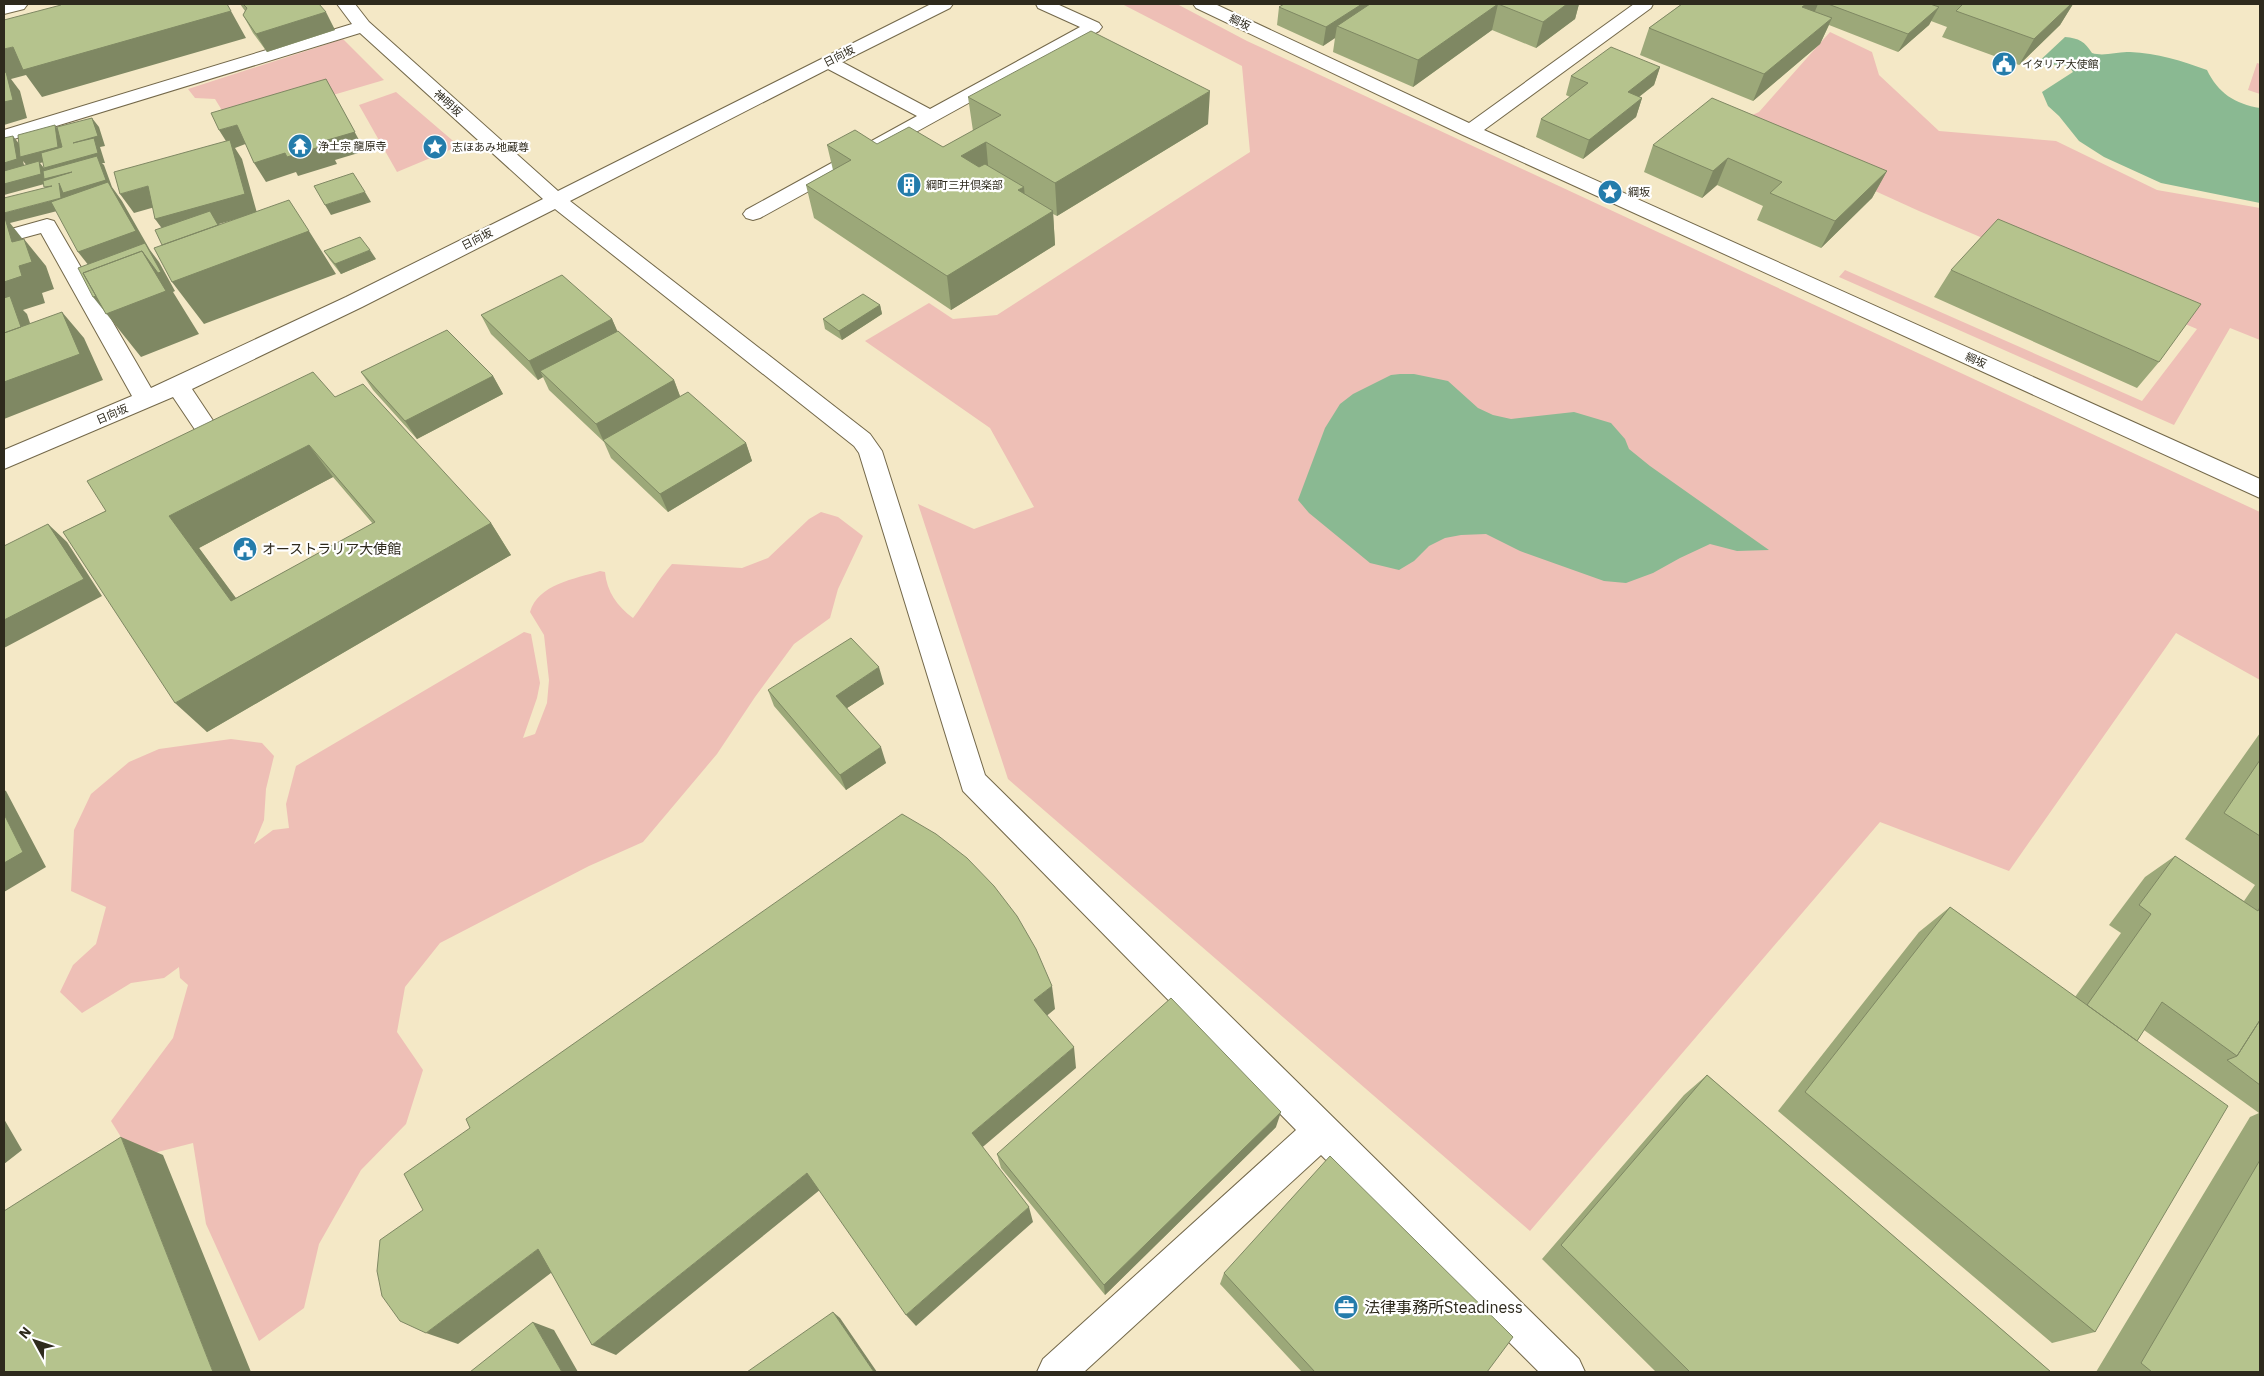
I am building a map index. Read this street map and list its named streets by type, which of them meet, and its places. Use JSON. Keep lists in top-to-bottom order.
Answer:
{
  "streets": {
    "street": ["綱坂", "日向坂", "神明坂"]
  },
  "crossings": [
    ["日向坂", "神明坂"]
  ],
  "places": {
    "public building": ["イタリア大使館", "オーストラリア大使館"],
    "temple": ["浄土宗 龍原寺"],
    "place": ["志ほあみ地蔵尊", "綱坂"],
    "building": ["綱町三井倶楽部"],
    "office": ["法律事務所Steadiness"]
  },
  "north": "top left"
}
